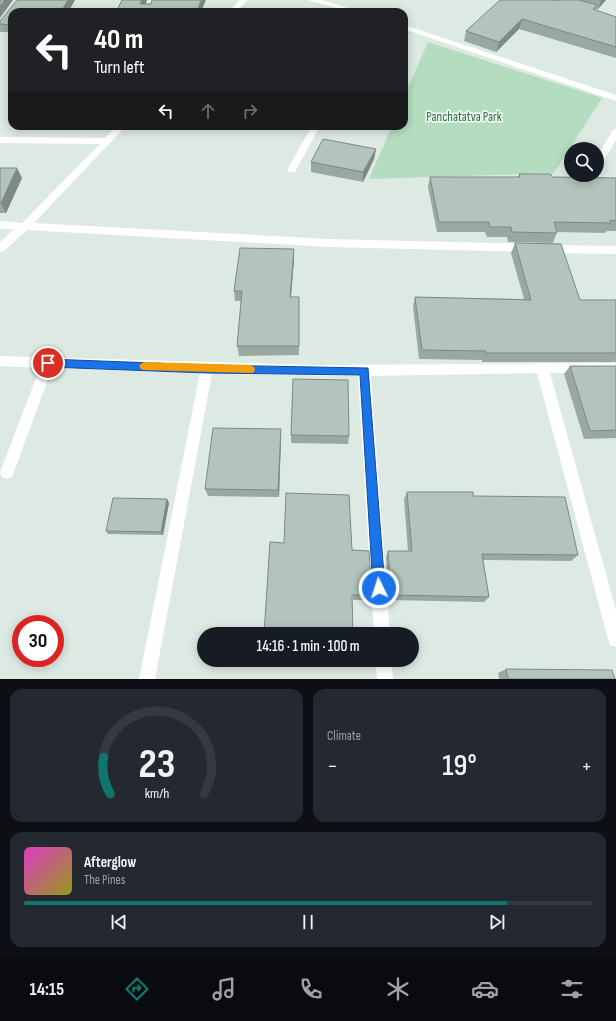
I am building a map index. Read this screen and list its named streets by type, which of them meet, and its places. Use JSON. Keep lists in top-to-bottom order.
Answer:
{
  "parks": ["Panchatatva Park"],
  "page": {
    "turn": ["40 m", "Turn left"],
    "limit": "30",
    "trip": "14:16 · 1 min · 100 m",
    "tile": "Climate",
    "heat": ["−", "19°", "+"],
    "song": ["Afterglow", "The Pines"],
    "tabs": "14:15",
    "gauge": ["23", "km/h"]
  }
}
